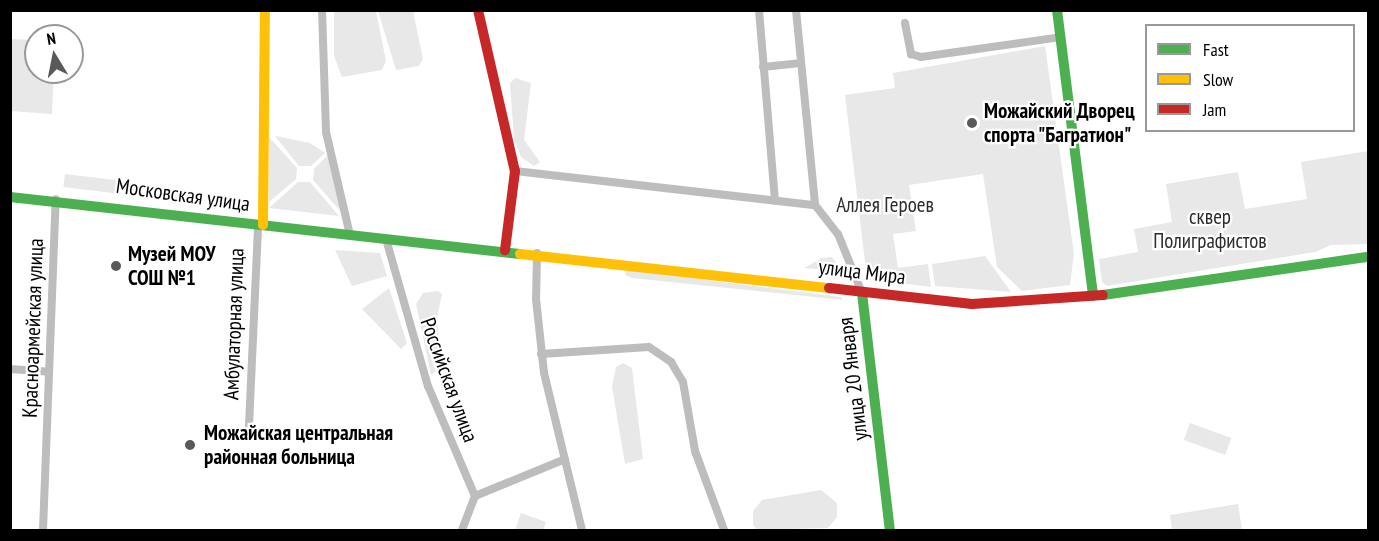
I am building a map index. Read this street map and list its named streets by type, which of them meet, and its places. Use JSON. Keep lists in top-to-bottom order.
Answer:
{
  "streets": {
    "main road": [
      "Московская улица",
      "улица Мира",
      "Амбулаторная улица",
      "улица 20 Января"
    ],
    "street": ["Красноармейская улица", "Российская улица"]
  },
  "crossings": [
    ["Московская улица", "улица Мира"],
    ["Московская улица", "Амбулаторная улица"],
    ["Московская улица", "Красноармейская улица"],
    ["улица Мира", "улица 20 Января"],
    ["улица Мира", "Российская улица"]
  ],
  "parks": ["Аллея Героев", "сквер Полиграфистов"],
  "places": ["Можайский Дворец спорта \"Багратион\"", "Музей МОУ СОШ №1", "Можайская центральная районная больница"],
  "legend": ["Fast", "Slow", "Jam"],
  "north": "top"
}
